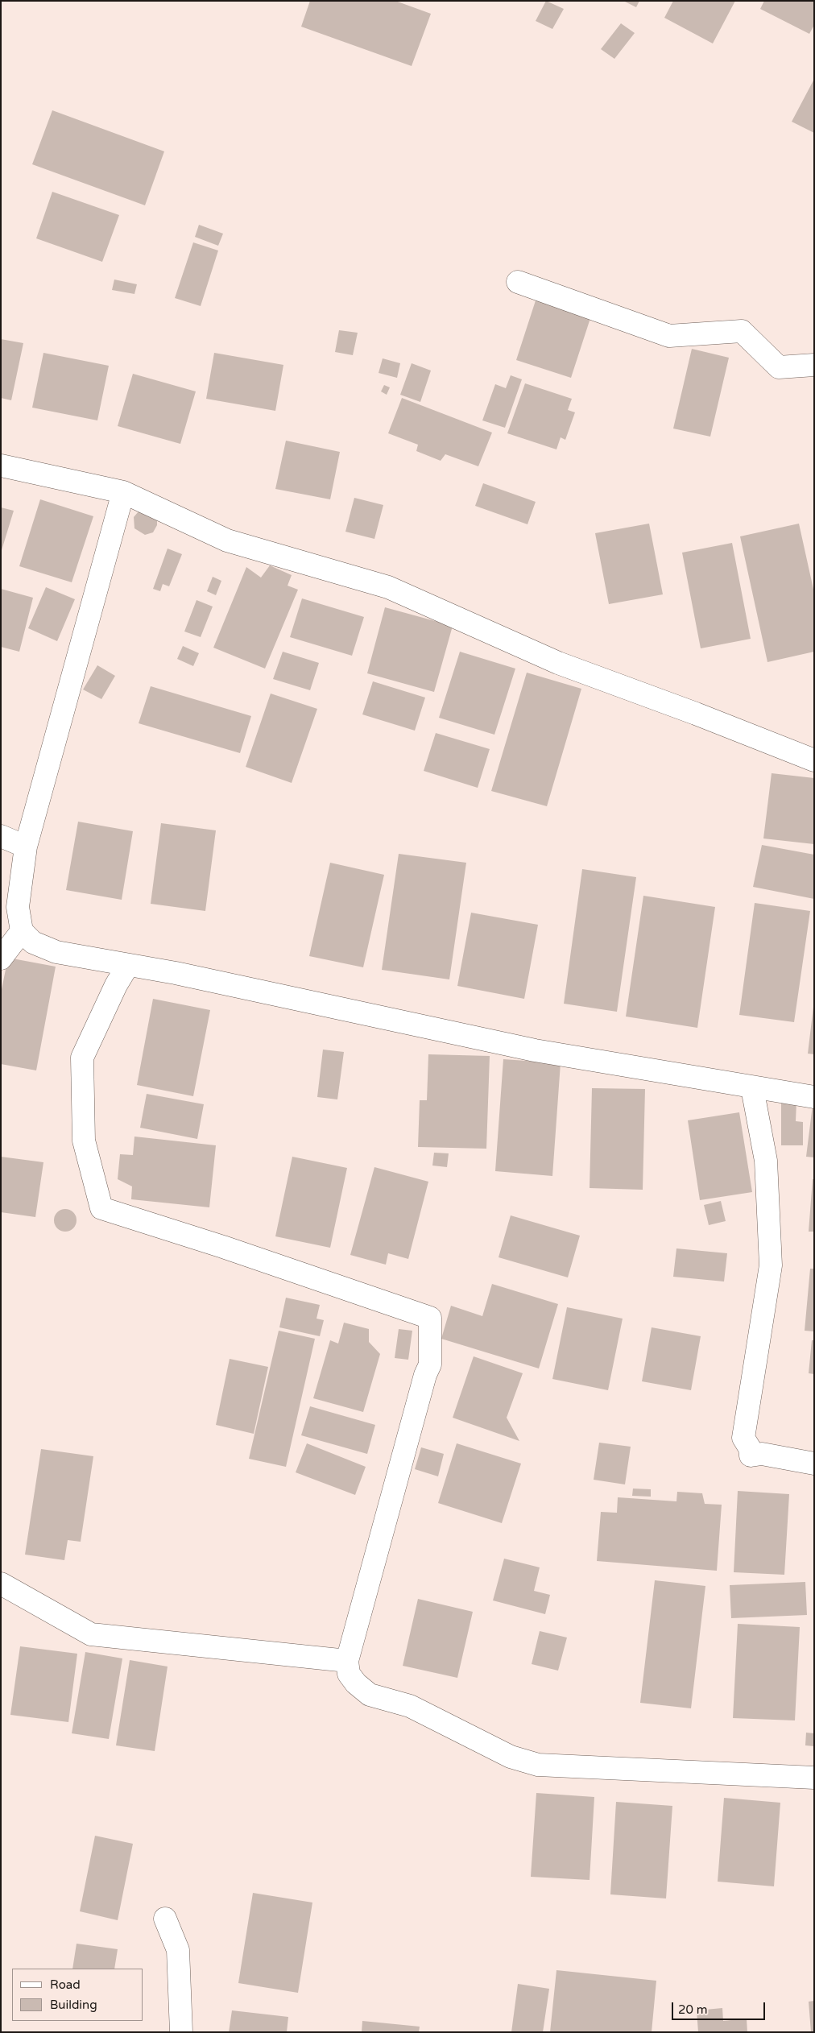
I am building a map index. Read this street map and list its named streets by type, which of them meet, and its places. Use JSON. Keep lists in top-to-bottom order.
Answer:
{
  "legend": ["Road", "Building"],
  "scale_bar": "20 m"
}
